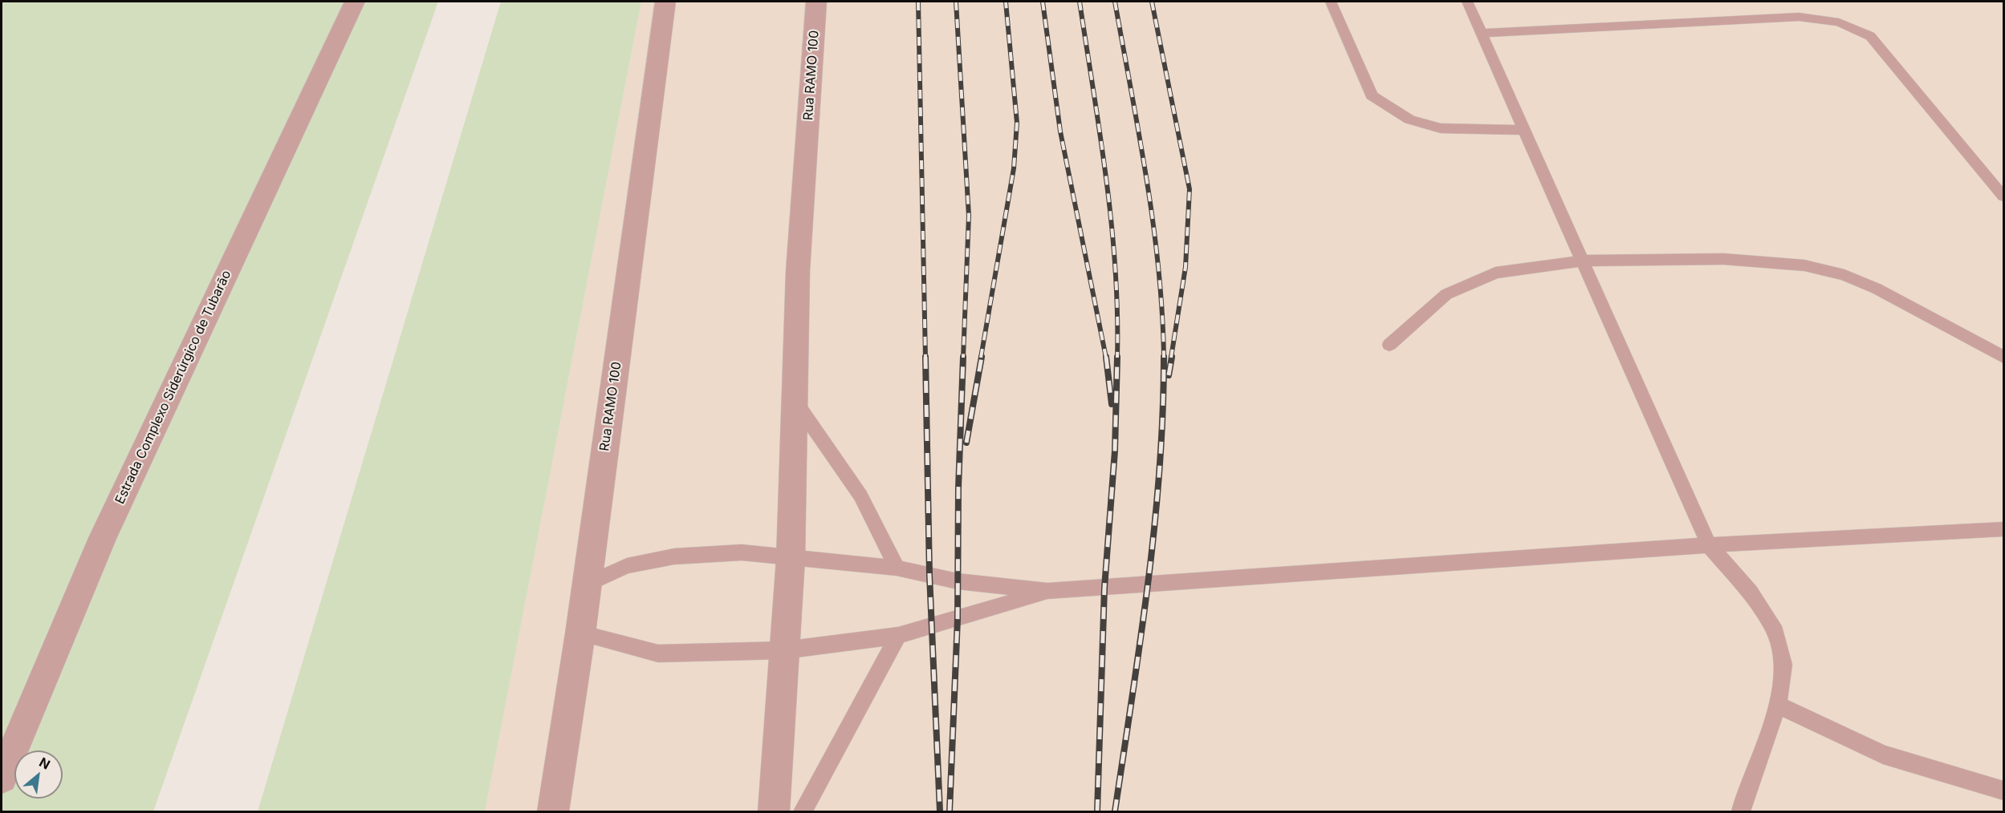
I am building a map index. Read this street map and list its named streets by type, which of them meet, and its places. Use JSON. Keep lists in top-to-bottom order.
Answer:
{
  "streets": {
    "street": ["Rua RAMO 100", "Estrada Complexo Siderúrgico de Tubarão"]
  },
  "north": "top right"
}
